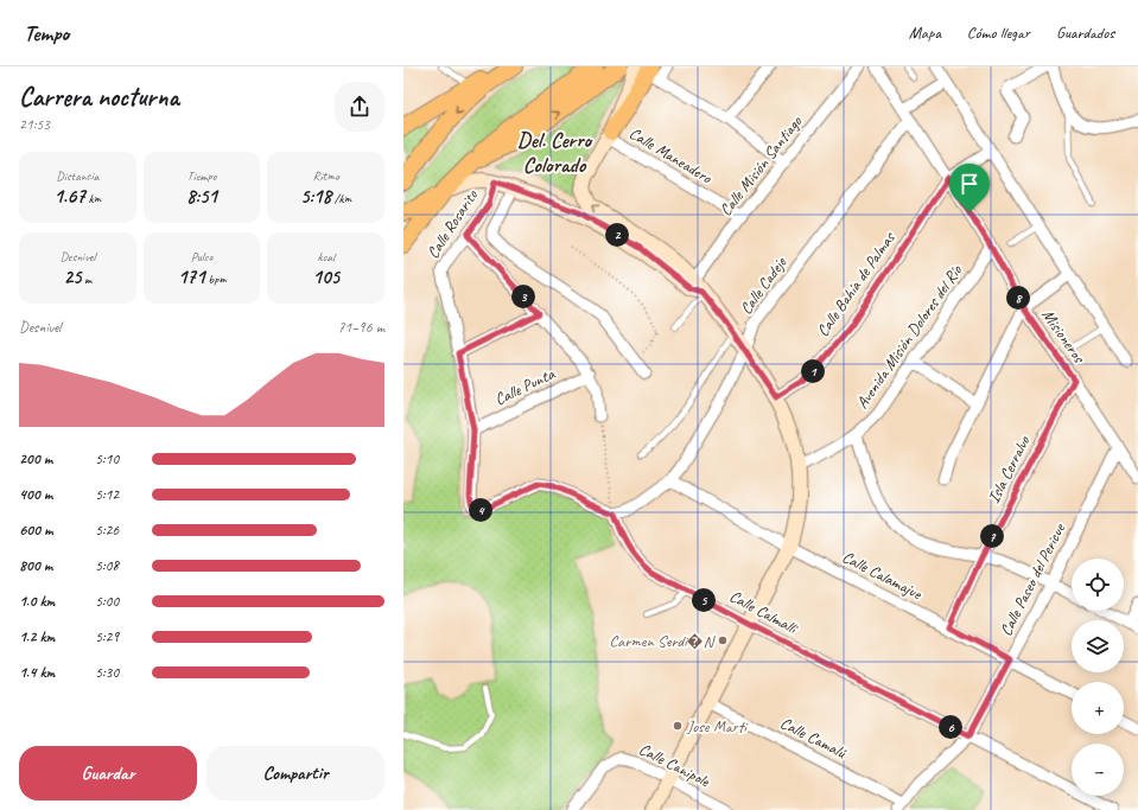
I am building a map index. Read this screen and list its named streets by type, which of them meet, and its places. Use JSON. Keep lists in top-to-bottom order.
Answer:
{
  "streets": {
    "street": [
      "Calle Maneadero",
      "Calle Misión Santiago",
      "Calle Rosarito",
      "Calle Bahía de Palmas",
      "Calle Cadeje",
      "Misioneros",
      "Avenida Misión Dolores del Río",
      "Calle Punta",
      "Isla Cerralvo",
      "Calle Calamajue",
      "Calle Paseo del Pericue",
      "Calle Calmalli",
      "Calle Camalú",
      "Calle Canipole"
    ]
  },
  "crossings": [
    ["Calle Maneadero", "Calle Misión Santiago"],
    ["Calle Rosarito", "Calle Cadeje"],
    ["Calle Rosarito", "Calle Punta"],
    ["Calle Rosarito", "Calle Calmalli"],
    ["Calle Bahía de Palmas", "Misioneros"],
    ["Calle Cadeje", "Misioneros"],
    ["Calle Cadeje", "Calle Calamajue"],
    ["Calle Cadeje", "Calle Calmalli"],
    ["Misioneros", "Avenida Misión Dolores del Río"],
    ["Misioneros", "Isla Cerralvo"],
    ["Misioneros", "Calle Paseo del Pericue"],
    ["Isla Cerralvo", "Calle Calamajue"],
    ["Calle Calamajue", "Calle Paseo del Pericue"],
    ["Calle Paseo del Pericue", "Calle Calmalli"],
    ["Calle Paseo del Pericue", "Calle Camalú"]
  ],
  "districts": ["Del. Cerro Colorado"],
  "places": ["Carmen Serdi�N", "Jose Marti"],
  "page": {
    "header": "Tempo",
    "nav": ["Mapa", "Cómo llegar", "Guardados"],
    "heading": ["Carrera nocturna", "21:53"],
    "stats": [
      ["Distancia", "1.67 km"],
      ["Tiempo", "8:51"],
      ["Ritmo", "5:18 /km"],
      ["Desnivel", "25 m"],
      ["Pulso", "171 bpm"],
      ["kcal", "105"]
    ],
    "pins": [
      "2",
      "3",
      "8",
      "1",
      "4",
      "7",
      "5",
      "6"
    ],
    "chart": ["Desnivel", "71–96 m"],
    "list": [
      {
        "name": "200 m",
        "note": "5:10"
      },
      {
        "name": "400 m",
        "note": "5:12"
      },
      {
        "name": "600 m",
        "note": "5:26"
      },
      {
        "name": "800 m",
        "note": "5:08"
      },
      {
        "name": "1.0 km",
        "note": "5:00"
      },
      {
        "name": "1.2 km",
        "note": "5:29"
      },
      {
        "name": "1.4 km",
        "note": "5:30"
      }
    ],
    "map_buttons": ["+", "−"],
    "buttons": ["Guardar", "Compartir"]
  }
}
